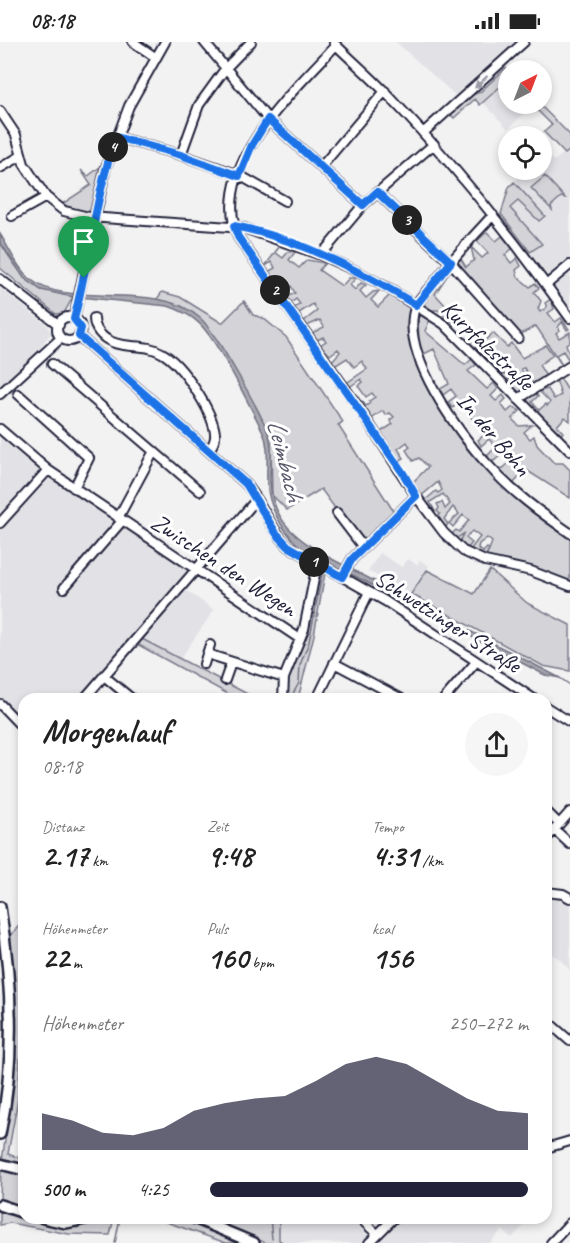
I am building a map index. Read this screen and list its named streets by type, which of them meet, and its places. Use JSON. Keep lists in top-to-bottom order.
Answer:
{
  "streets": {
    "street": [
      "Kurpfalzstraße",
      "In der Bohn",
      "Zwischen den Wegen",
      "Schwetzinger Straße"
    ]
  },
  "crossings": [
    ["Kurpfalzstraße", "In der Bohn"],
    ["Zwischen den Wegen", "Schwetzinger Straße"]
  ],
  "water": ["Leimbach"],
  "north": "top right",
  "page": {
    "status": "08:18",
    "pins": [
      "4",
      "3",
      "2",
      "1"
    ],
    "heading": ["Morgenlauf", "08:18"],
    "stats": [
      ["Distanz", "2.17 km"],
      ["Zeit", "9:48"],
      ["Tempo", "4:31 /km"],
      ["Höhenmeter", "22 m"],
      ["Puls", "160 bpm"],
      ["kcal", "156"]
    ],
    "chart": ["Höhenmeter", "250–272 m"],
    "list": [
      {
        "name": "500 m",
        "note": "4:25"
      }
    ]
  }
}
